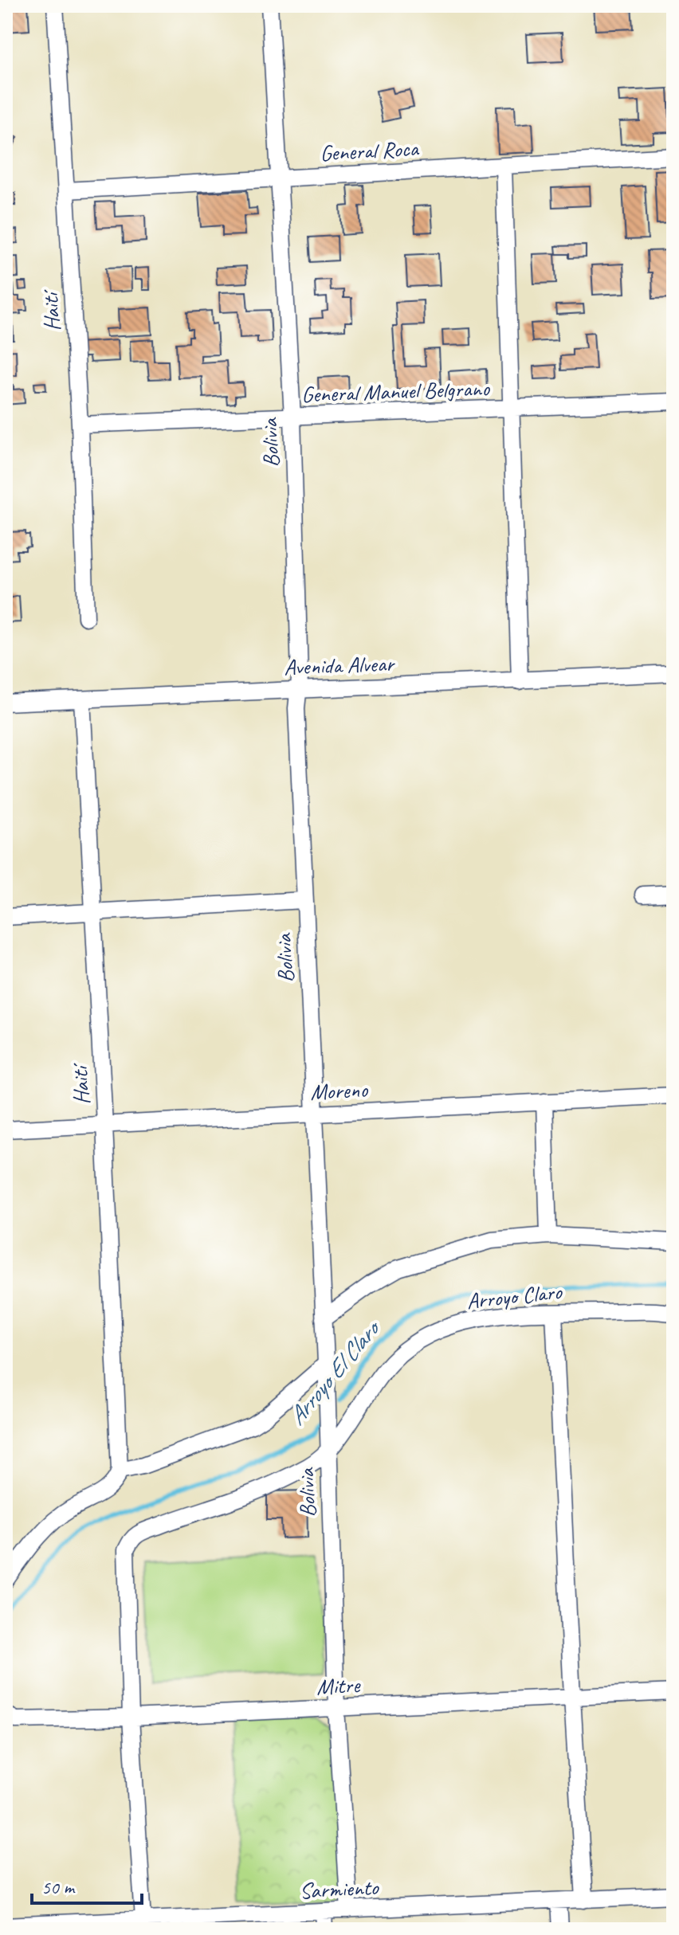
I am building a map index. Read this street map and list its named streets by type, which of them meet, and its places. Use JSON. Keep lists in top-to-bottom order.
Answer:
{
  "streets": {
    "street": [
      "General Roca",
      "Haití",
      "General Manuel Belgrano",
      "Bolivia",
      "Avenida Alvear",
      "Moreno",
      "Arroyo Claro",
      "Mitre",
      "Sarmiento"
    ]
  },
  "crossings": [
    ["General Roca", "Haití"],
    ["General Roca", "Bolivia"],
    ["Haití", "General Manuel Belgrano"],
    ["Haití", "Avenida Alvear"],
    ["Haití", "Moreno"],
    ["General Manuel Belgrano", "Bolivia"],
    ["Bolivia", "Avenida Alvear"],
    ["Bolivia", "Moreno"],
    ["Bolivia", "Arroyo Claro"],
    ["Bolivia", "Mitre"],
    ["Bolivia", "Sarmiento"],
    ["Arroyo Claro", "Mitre"]
  ],
  "water": ["Arroyo El Claro"],
  "scale_bar": "50 m"
}
